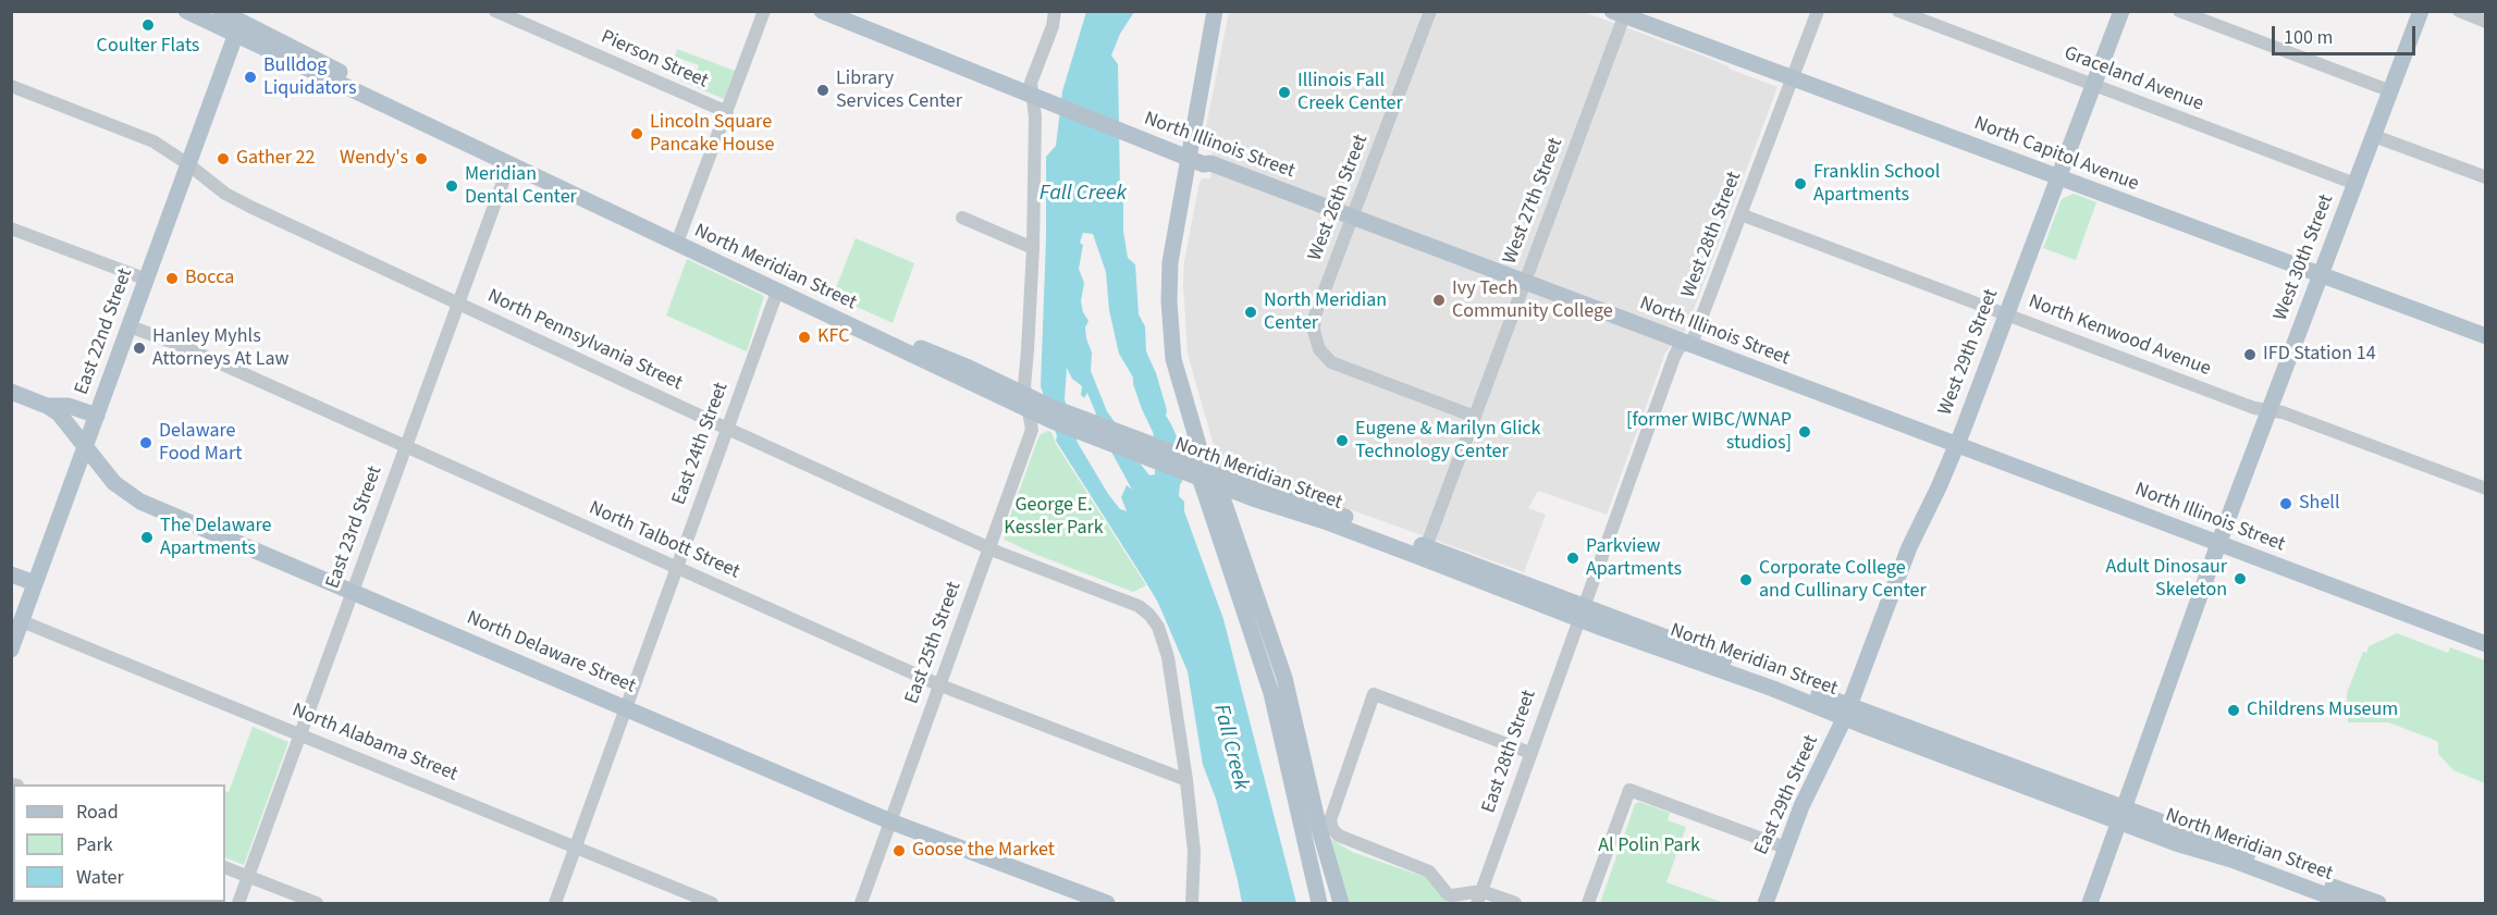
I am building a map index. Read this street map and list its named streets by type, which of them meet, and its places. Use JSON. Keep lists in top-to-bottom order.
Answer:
{
  "streets": {
    "main road": [
      "North Illinois Street",
      "North Capitol Avenue",
      "West 30th Street",
      "North Meridian Street",
      "East 22nd Street",
      "West 29th Street",
      "North Delaware Street",
      "East 29th Street"
    ],
    "street": [
      "Pierson Street",
      "Graceland Avenue",
      "West 26th Street",
      "West 27th Street",
      "West 28th Street",
      "North Kenwood Avenue",
      "North Pennsylvania Street",
      "East 24th Street",
      "East 23rd Street",
      "North Talbott Street",
      "East 25th Street",
      "North Alabama Street",
      "East 28th Street"
    ]
  },
  "crossings": [
    ["Graceland Avenue", "West 30th Street"],
    ["Graceland Avenue", "West 29th Street"],
    ["North Illinois Street", "West 26th Street"],
    ["North Illinois Street", "West 27th Street"],
    ["North Illinois Street", "West 28th Street"],
    ["North Illinois Street", "West 30th Street"],
    ["North Illinois Street", "West 29th Street"],
    ["North Illinois Street", "East 25th Street"],
    ["North Capitol Avenue", "West 27th Street"],
    ["North Capitol Avenue", "West 28th Street"],
    ["North Capitol Avenue", "West 30th Street"],
    ["North Capitol Avenue", "West 29th Street"],
    ["West 26th Street", "West 27th Street"],
    ["West 27th Street", "North Meridian Street"],
    ["West 28th Street", "North Meridian Street"],
    ["West 28th Street", "North Kenwood Avenue"],
    ["West 28th Street", "East 28th Street"],
    ["West 30th Street", "North Meridian Street"],
    ["West 30th Street", "North Kenwood Avenue"],
    ["North Meridian Street", "East 22nd Street"],
    ["North Meridian Street", "West 29th Street"],
    ["North Meridian Street", "East 24th Street"],
    ["North Meridian Street", "East 23rd Street"],
    ["North Meridian Street", "East 25th Street"],
    ["North Meridian Street", "East 28th Street"],
    ["North Meridian Street", "East 29th Street"],
    ["East 22nd Street", "North Pennsylvania Street"],
    ["East 22nd Street", "North Talbott Street"],
    ["East 22nd Street", "North Delaware Street"],
    ["East 22nd Street", "North Alabama Street"],
    ["North Kenwood Avenue", "West 29th Street"],
    ["North Pennsylvania Street", "East 24th Street"],
    ["North Pennsylvania Street", "East 23rd Street"],
    ["North Pennsylvania Street", "North Talbott Street"],
    ["North Pennsylvania Street", "East 25th Street"],
    ["West 29th Street", "East 29th Street"],
    ["East 24th Street", "North Talbott Street"],
    ["East 24th Street", "North Delaware Street"],
    ["East 24th Street", "North Alabama Street"],
    ["East 23rd Street", "North Talbott Street"],
    ["East 23rd Street", "North Delaware Street"],
    ["East 23rd Street", "North Alabama Street"],
    ["North Talbott Street", "East 25th Street"],
    ["East 25th Street", "North Delaware Street"]
  ],
  "water": ["Fall Creek"],
  "parks": ["George E. Kessler Park", "Al Polin Park"],
  "places": [
    "Coulter Flats",
    "Bulldog Liquidators",
    "Library Services Center",
    "Illinois Fall Creek Center",
    "Lincoln Square Pancake House",
    "Gather 22",
    "Wendy's",
    "Franklin School Apartments",
    "Meridian Dental Center",
    "Bocca",
    "Ivy Tech Community College",
    "North Meridian Center",
    "KFC",
    "Hanley Myhls Attorneys At Law",
    "IFD Station 14",
    "[former WIBC/WNAP studios]",
    "Eugene & Marilyn Glick Technology Center",
    "Delaware Food Mart",
    "Shell",
    "The Delaware Apartments",
    "Parkview Apartments",
    "Adult Dinosaur Skeleton",
    "Corporate College and Cullinary Center",
    "Childrens Museum",
    "Goose the Market"
  ],
  "legend": ["Road", "Park", "Water"],
  "scale_bar": "100 m"
}
